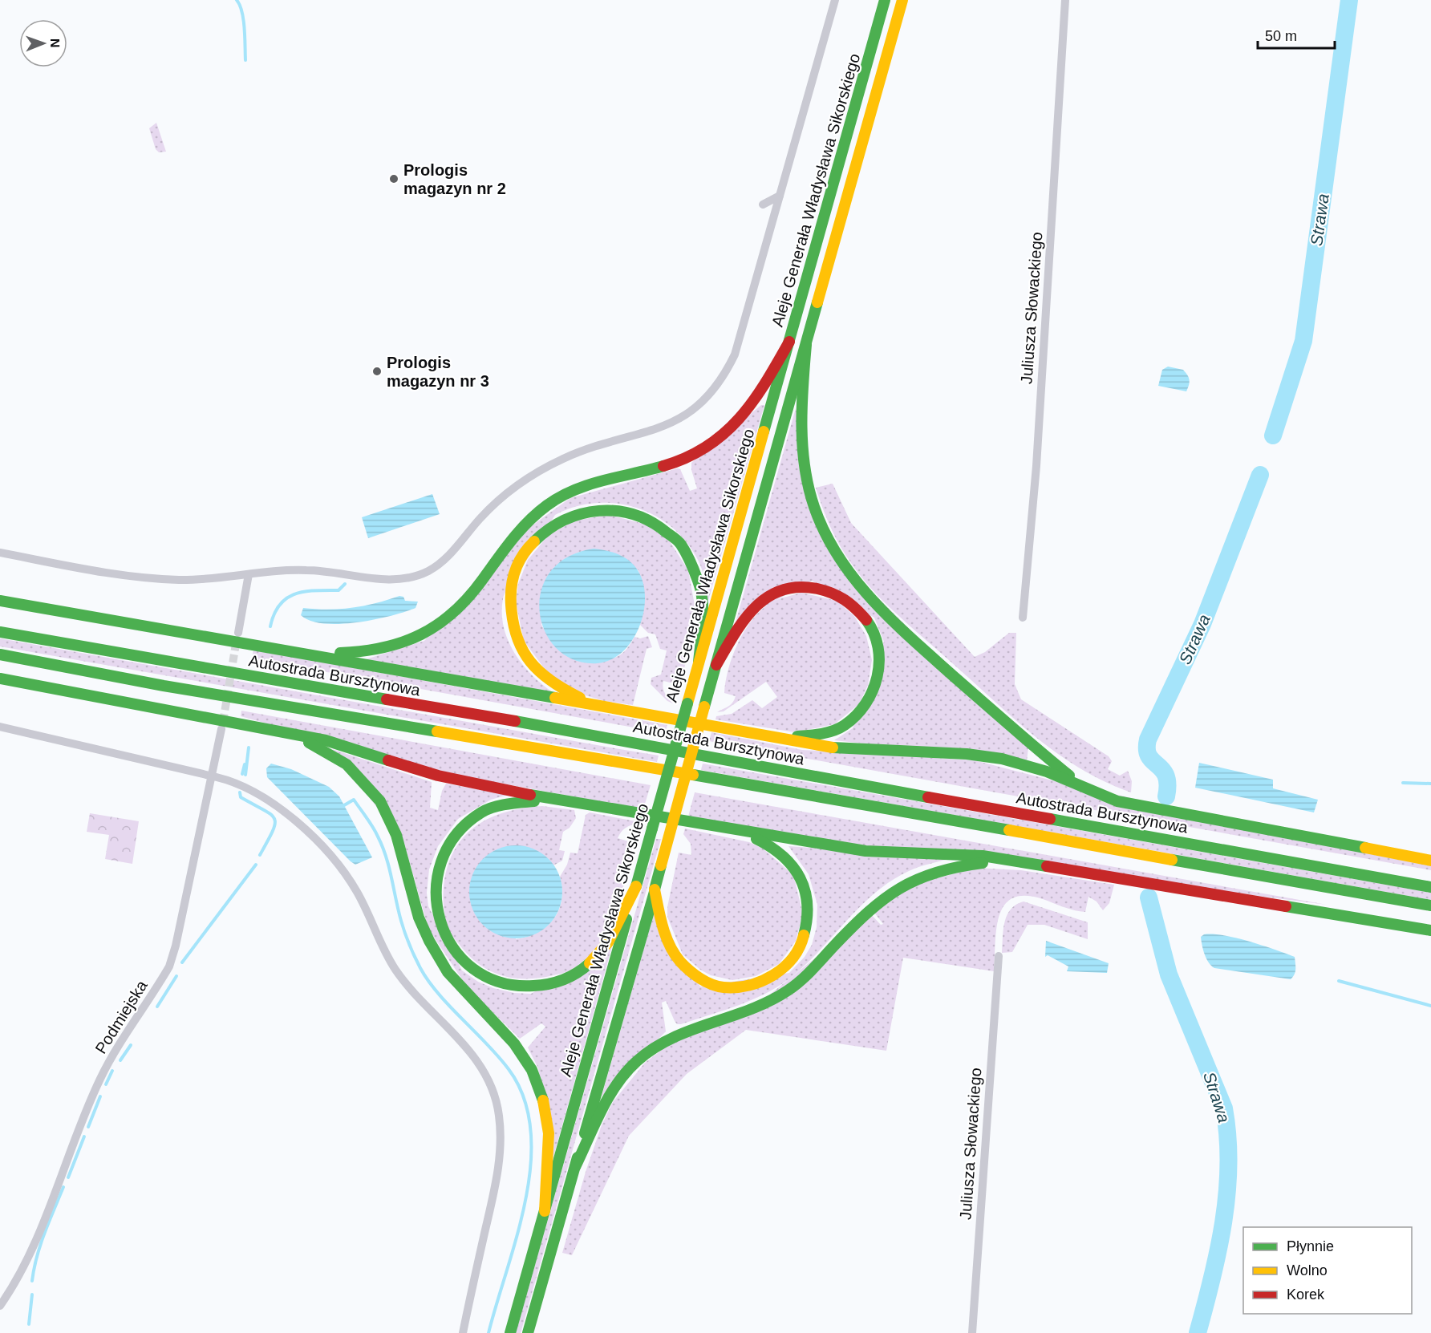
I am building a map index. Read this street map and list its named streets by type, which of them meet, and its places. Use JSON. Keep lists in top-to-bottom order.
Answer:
{
  "streets": {
    "main road": ["Aleje Generała Władysława Sikorskiego", "Autostrada Bursztynowa"],
    "street": ["Juliusza Słowackiego", "Podmiejska"]
  },
  "water": ["Strawa"],
  "places": ["Prologis magazyn nr 2", "Prologis magazyn nr 3"],
  "legend": ["Płynnie", "Wolno", "Korek"],
  "scale_bar": "50 m",
  "north": "right"
}
